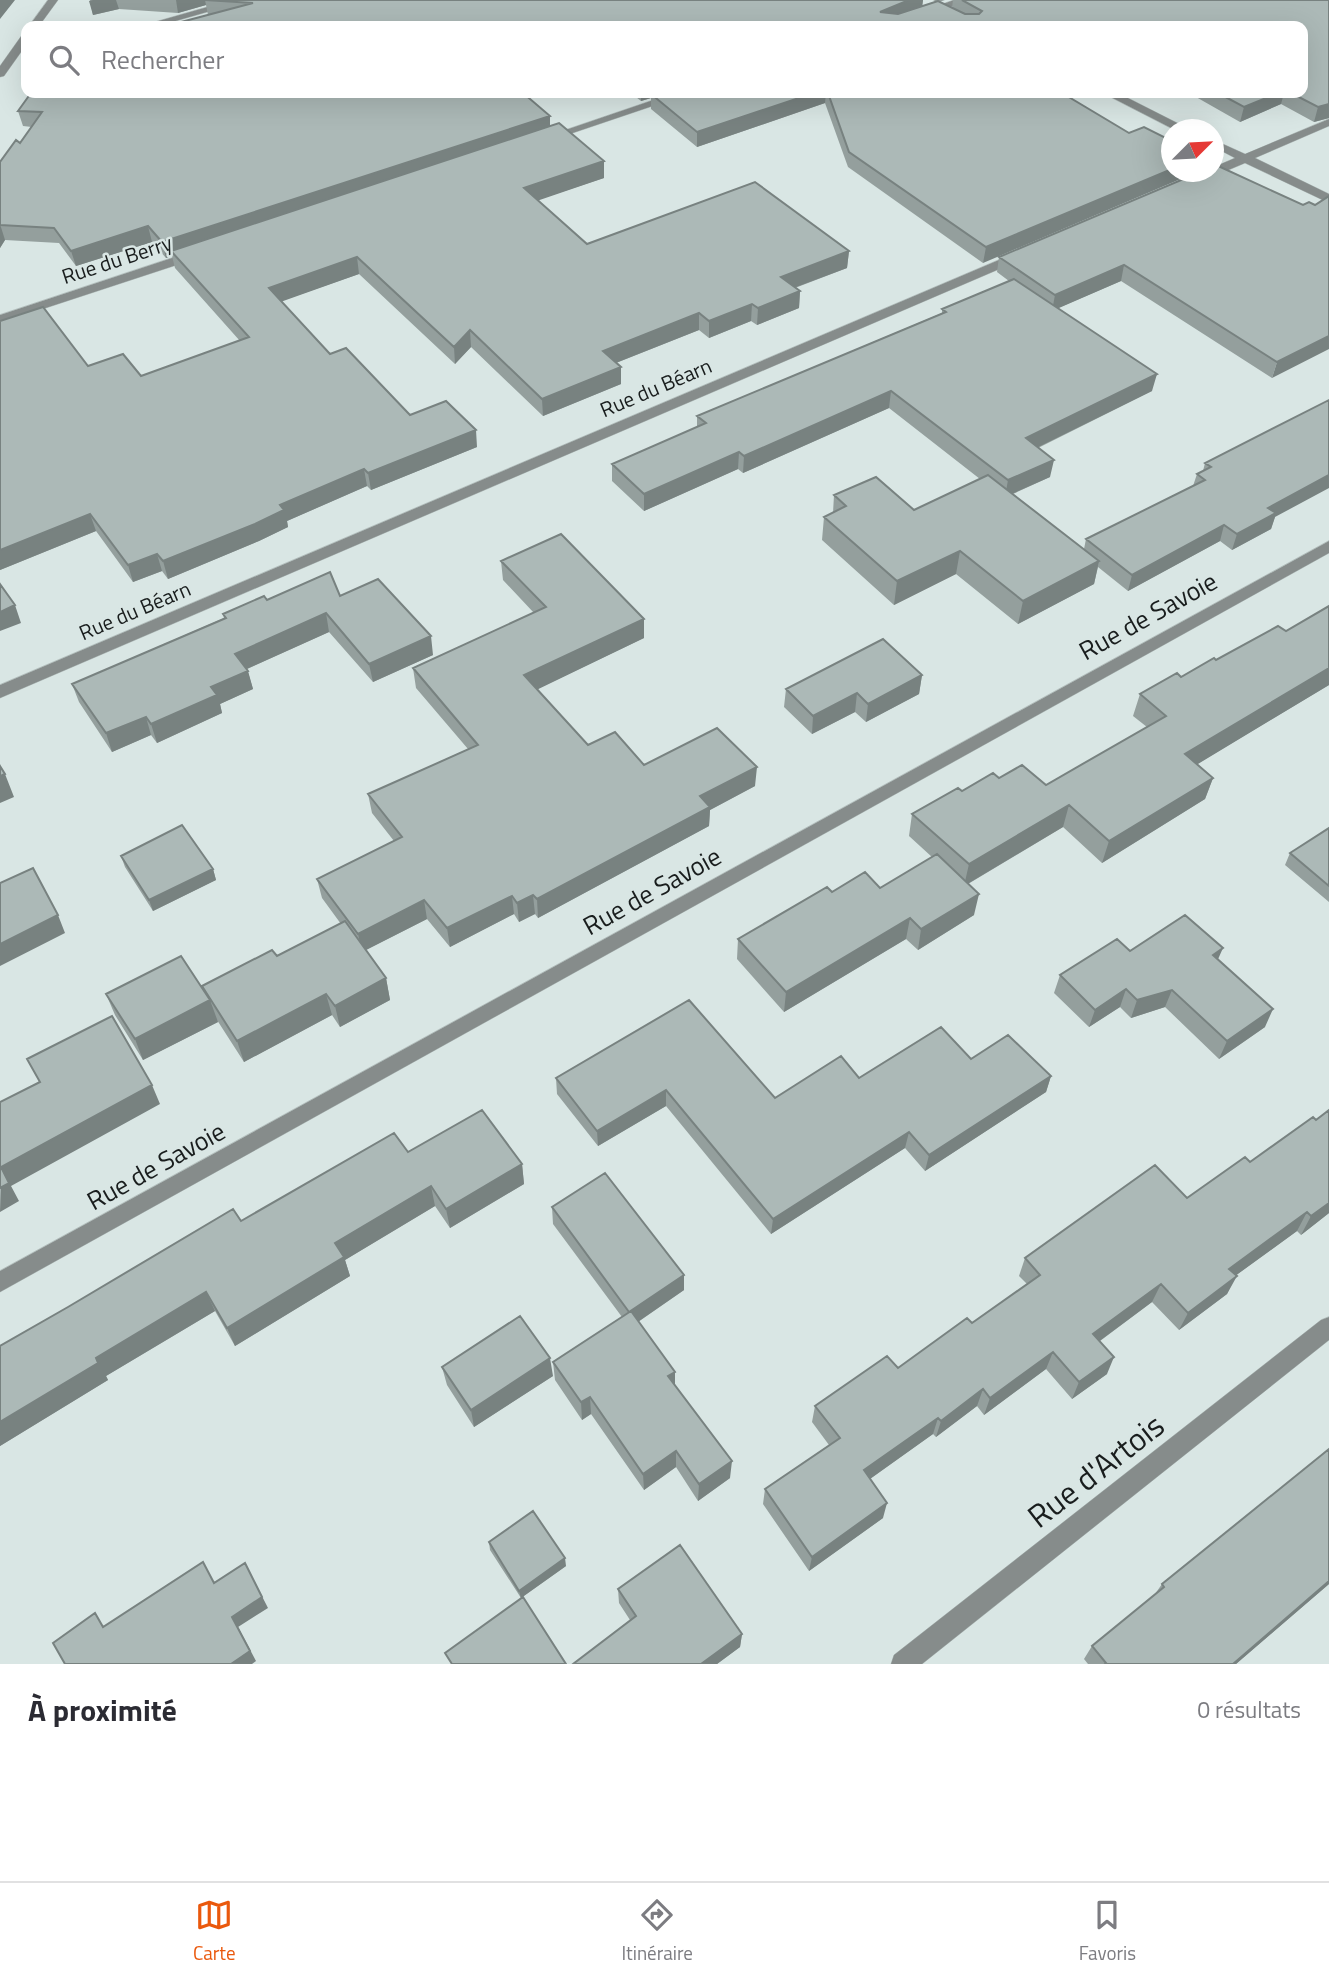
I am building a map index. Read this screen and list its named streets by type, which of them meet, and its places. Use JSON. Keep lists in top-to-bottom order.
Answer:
{
  "streets": {
    "street": [
      "Rue du Berry",
      "Rue du Béarn",
      "Rue de Savoie",
      "Rue d'Artois"
    ]
  },
  "north": "top right",
  "page": {
    "search": "Rechercher",
    "heading": ["À proximité", "0 résultats"],
    "nav": ["Carte", "Itinéraire", "Favoris"]
  }
}
